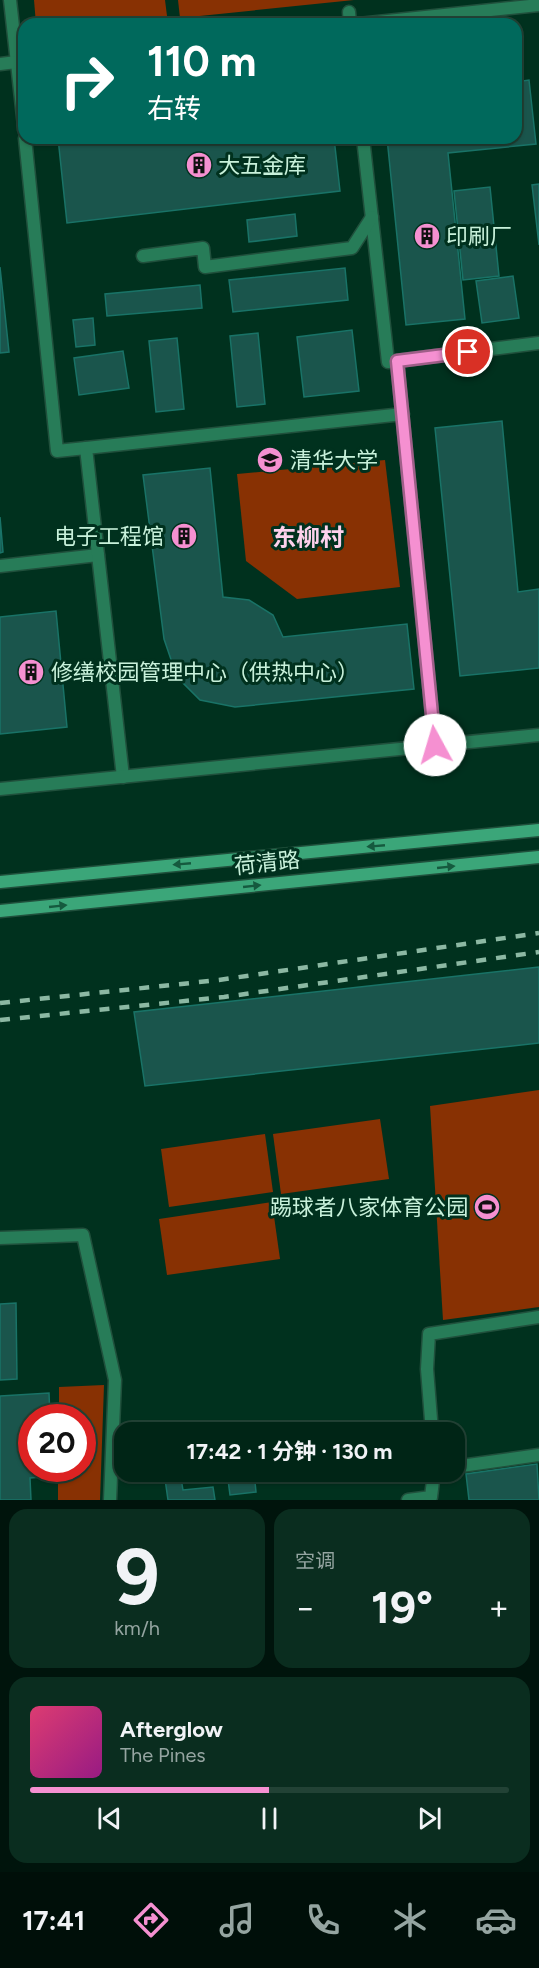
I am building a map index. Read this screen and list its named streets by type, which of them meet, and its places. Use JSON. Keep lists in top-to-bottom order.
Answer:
{
  "streets": {
    "main road": ["荷清路"]
  },
  "districts": ["东柳村"],
  "places": {
    "building": [
      "大五金库",
      "印刷厂",
      "电子工程馆",
      "修缮校园管理中心（供热中心）"
    ],
    "school or university": ["清华大学"],
    "sports": ["踢球者八家体育公园"]
  },
  "page": {
    "turn": ["110 m", "右转"],
    "limit": "20",
    "trip": "17:42 · 1 分钟 · 130 m",
    "tile": [
      ["9", "km/h"],
      "空调"
    ],
    "heat": ["−", "19°", "+"],
    "song": ["Afterglow", "The Pines"],
    "tabs": "17:41"
  }
}
